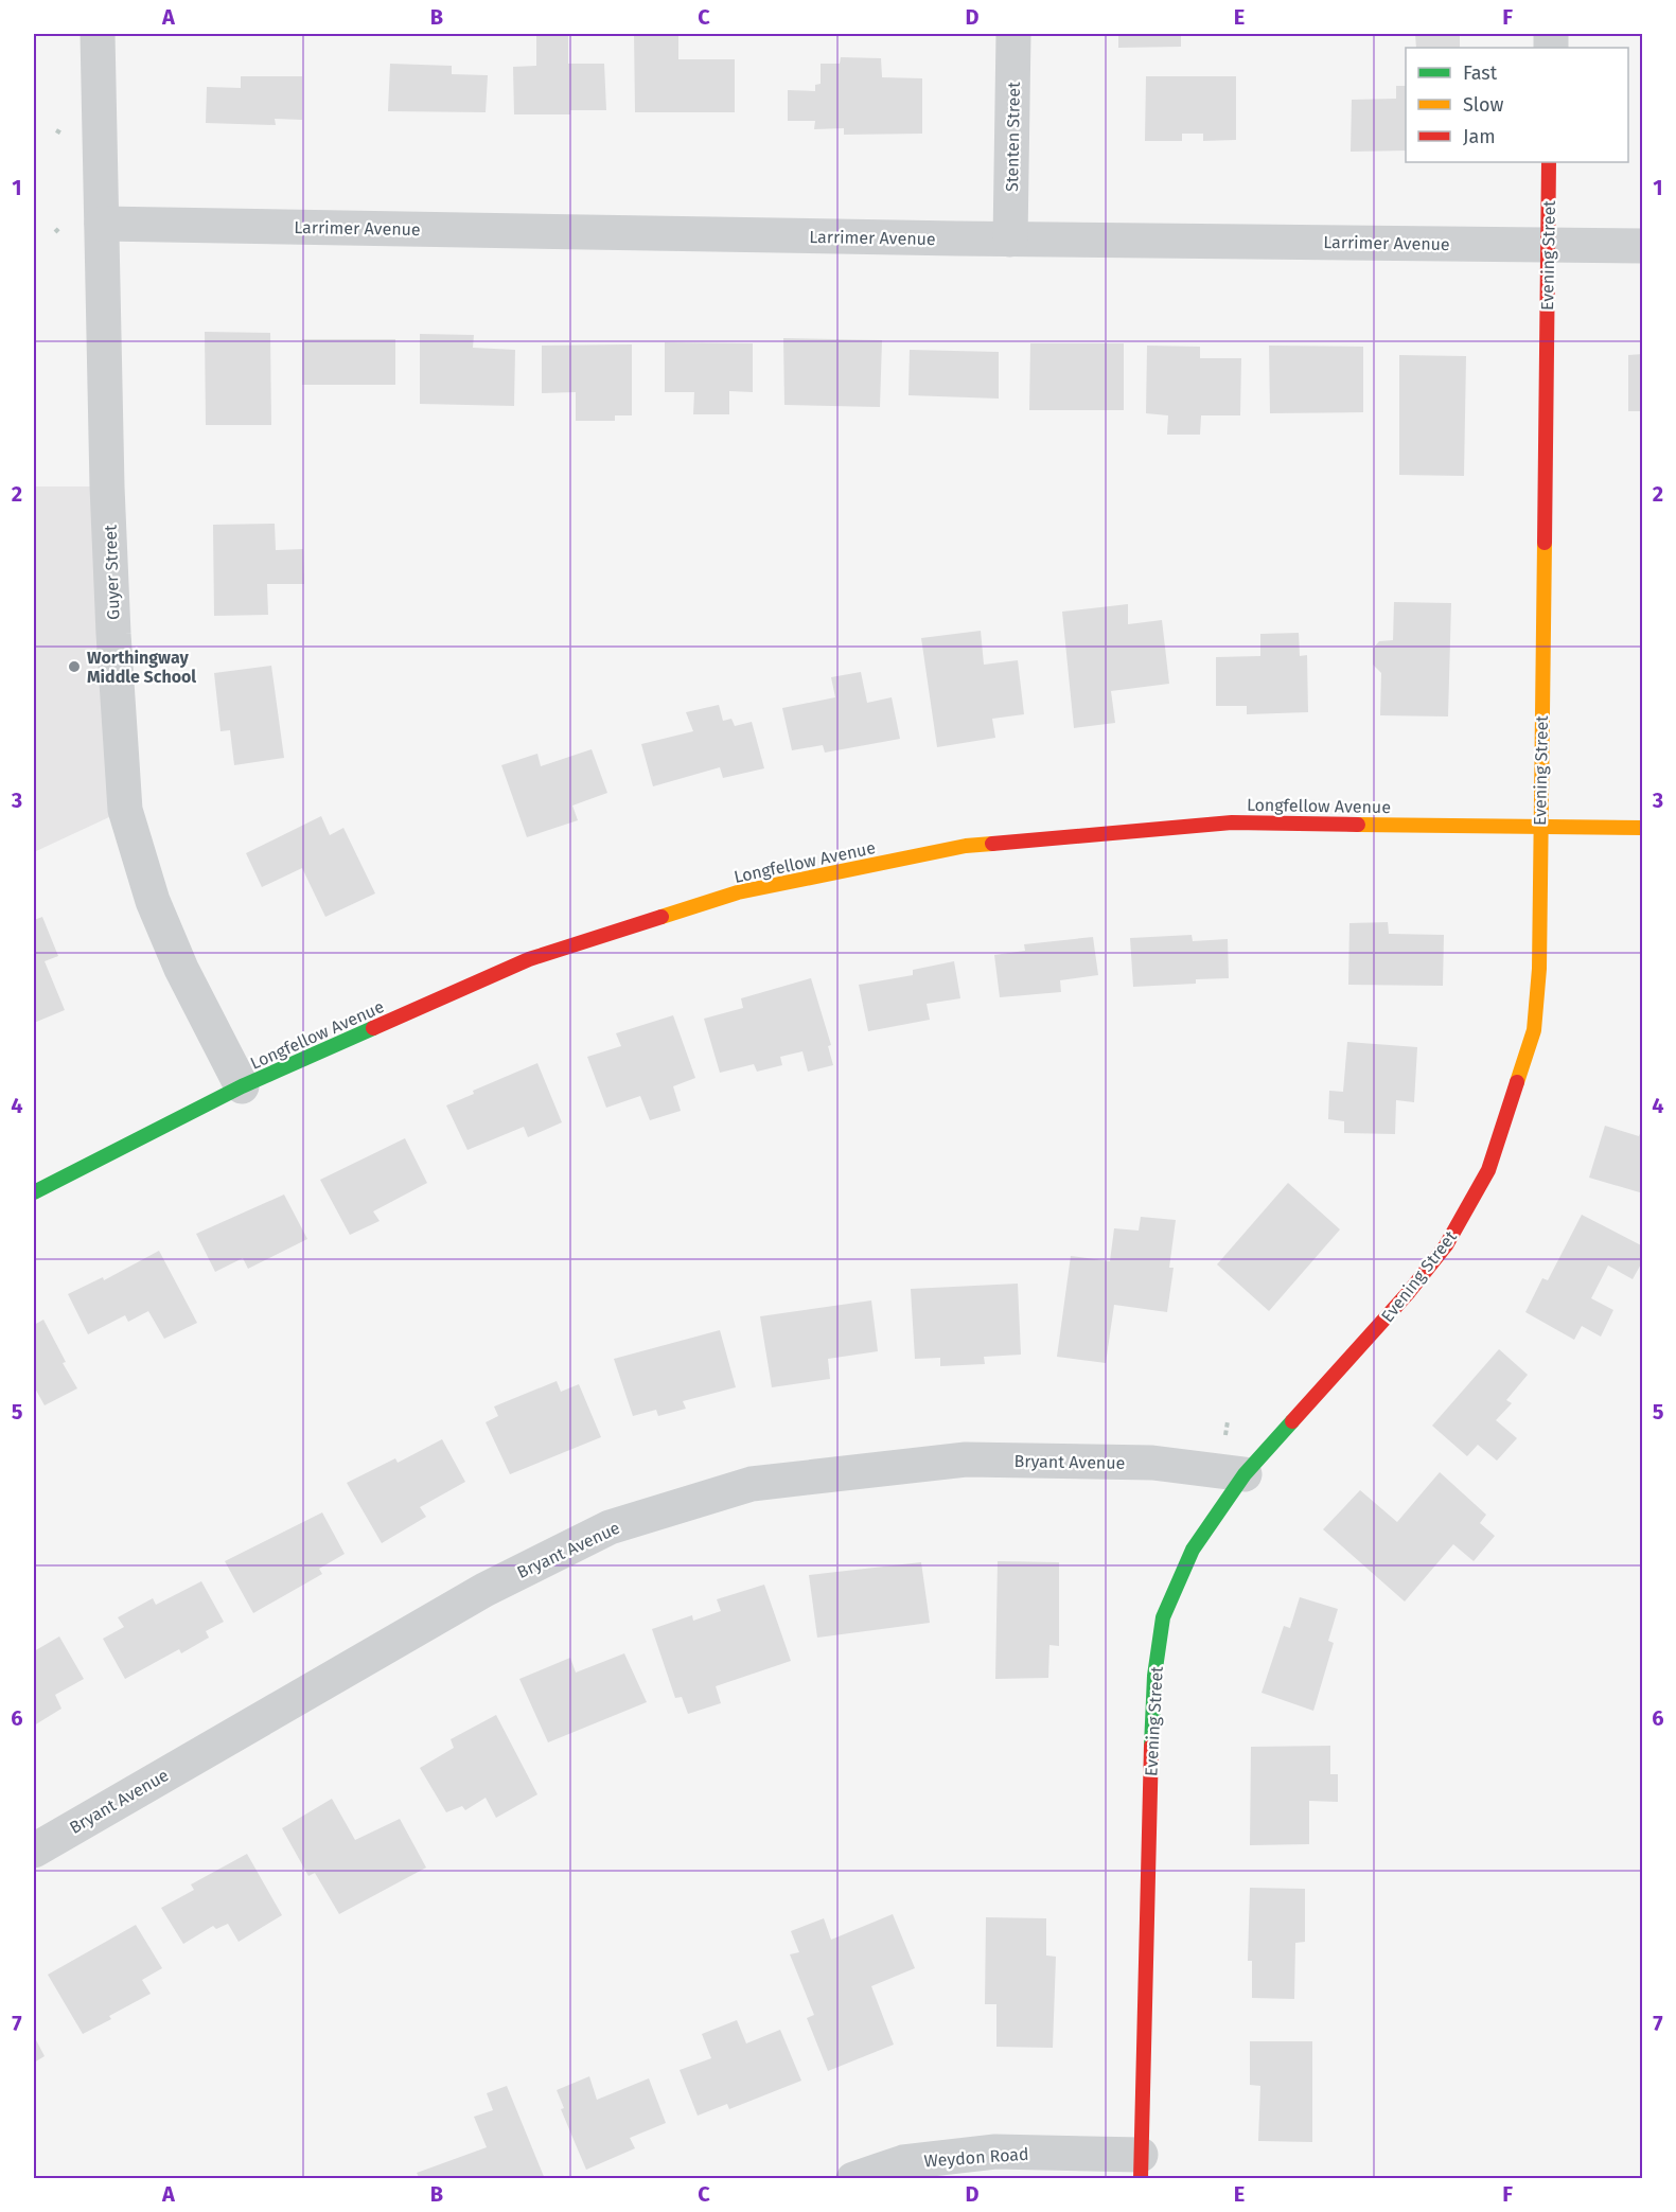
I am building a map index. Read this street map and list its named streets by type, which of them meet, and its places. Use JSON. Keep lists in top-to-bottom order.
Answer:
{
  "streets": {
    "street": [
      "Stenten Street",
      "Larrimer Avenue",
      "Evening Street",
      "Guyer Street",
      "Longfellow Avenue",
      "Bryant Avenue",
      "Weydon Road"
    ]
  },
  "crossings": [
    ["Stenten Street", "Larrimer Avenue"],
    ["Larrimer Avenue", "Evening Street"],
    ["Larrimer Avenue", "Guyer Street"],
    ["Evening Street", "Longfellow Avenue"],
    ["Evening Street", "Bryant Avenue"],
    ["Evening Street", "Weydon Road"],
    ["Guyer Street", "Longfellow Avenue"]
  ],
  "places": ["Worthingway Middle School"],
  "legend": ["Fast", "Slow", "Jam"],
  "grid": {
    "columns": [
      "A",
      "B",
      "C",
      "D",
      "E",
      "F"
    ],
    "rows": [
      "1",
      "2",
      "3",
      "4",
      "5",
      "6",
      "7"
    ]
  }
}
